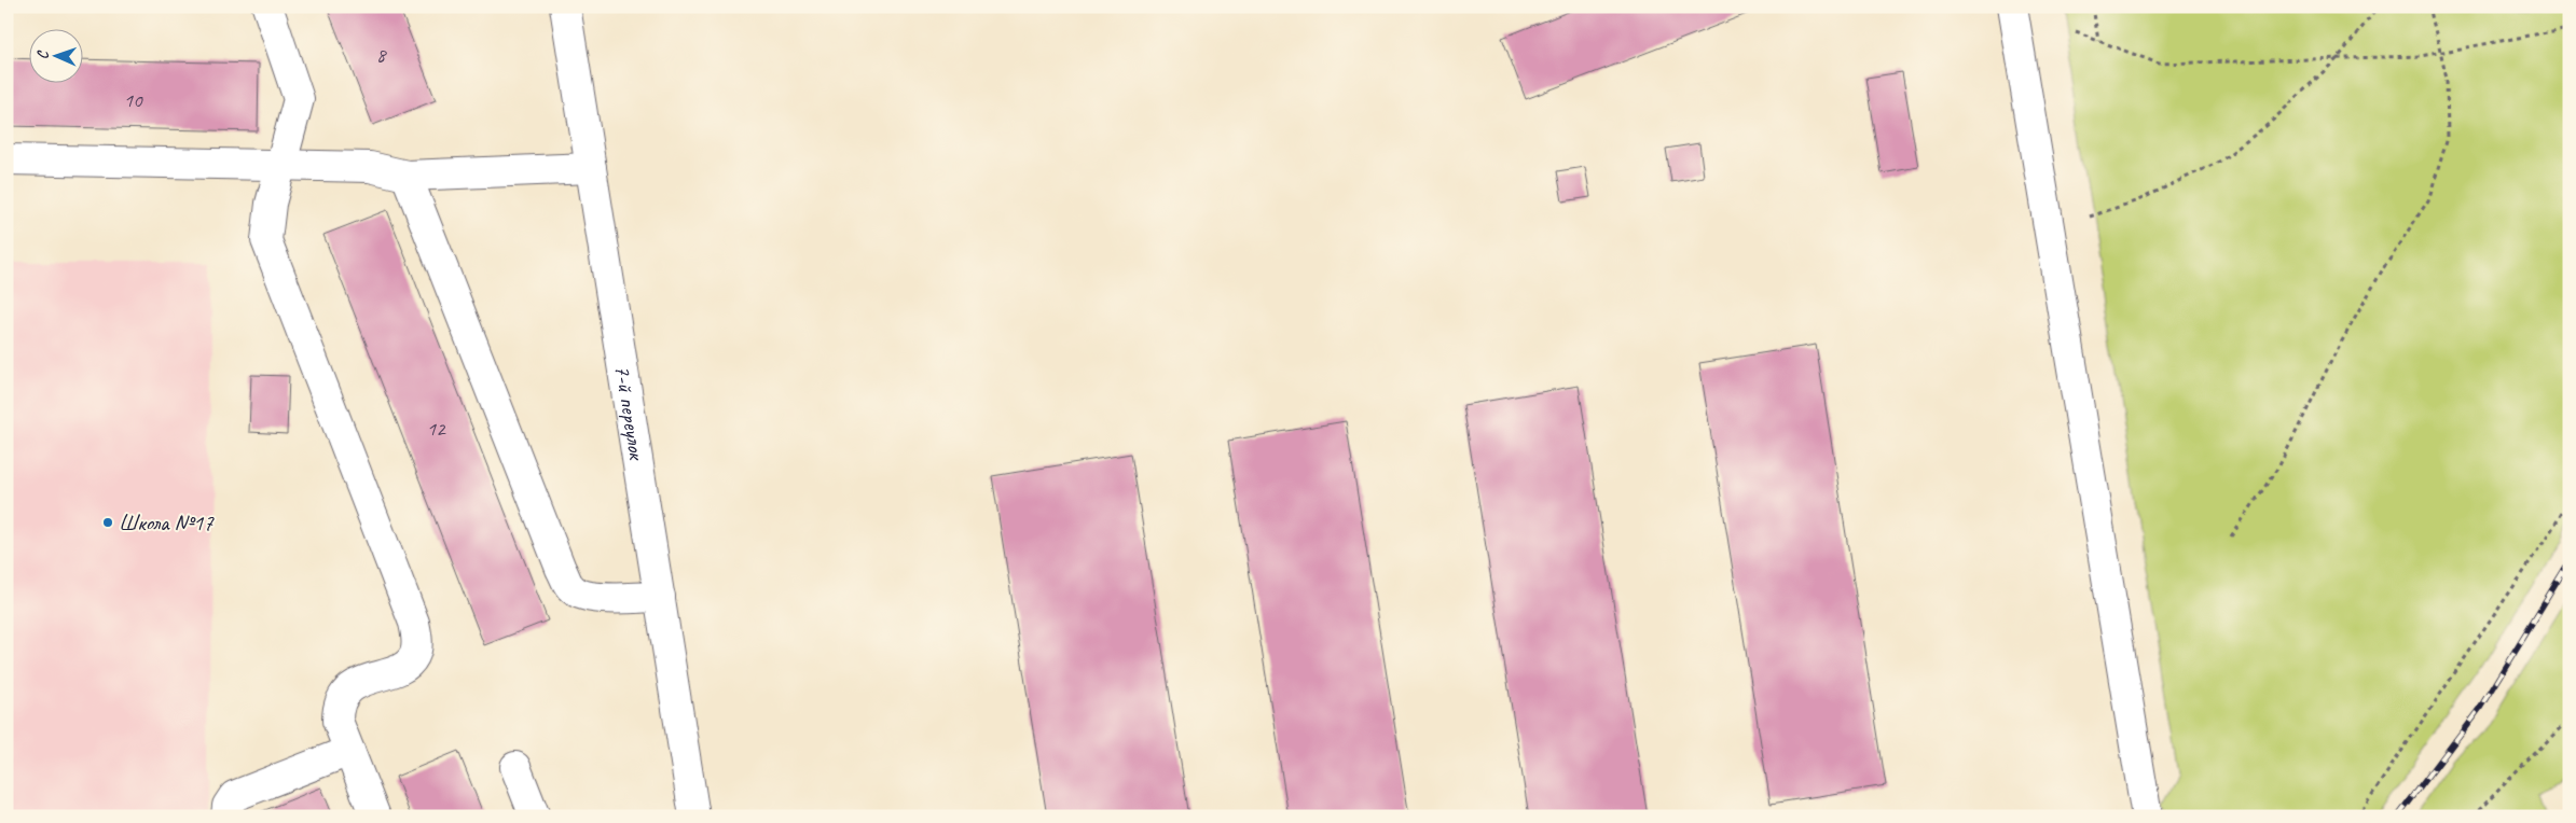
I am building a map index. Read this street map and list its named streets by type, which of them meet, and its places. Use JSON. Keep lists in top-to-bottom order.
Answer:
{
  "streets": {
    "street": ["7-й переулок"]
  },
  "places": ["Школа №17"],
  "house_numbers": ["8", "10", "12"],
  "north": "left"
}
